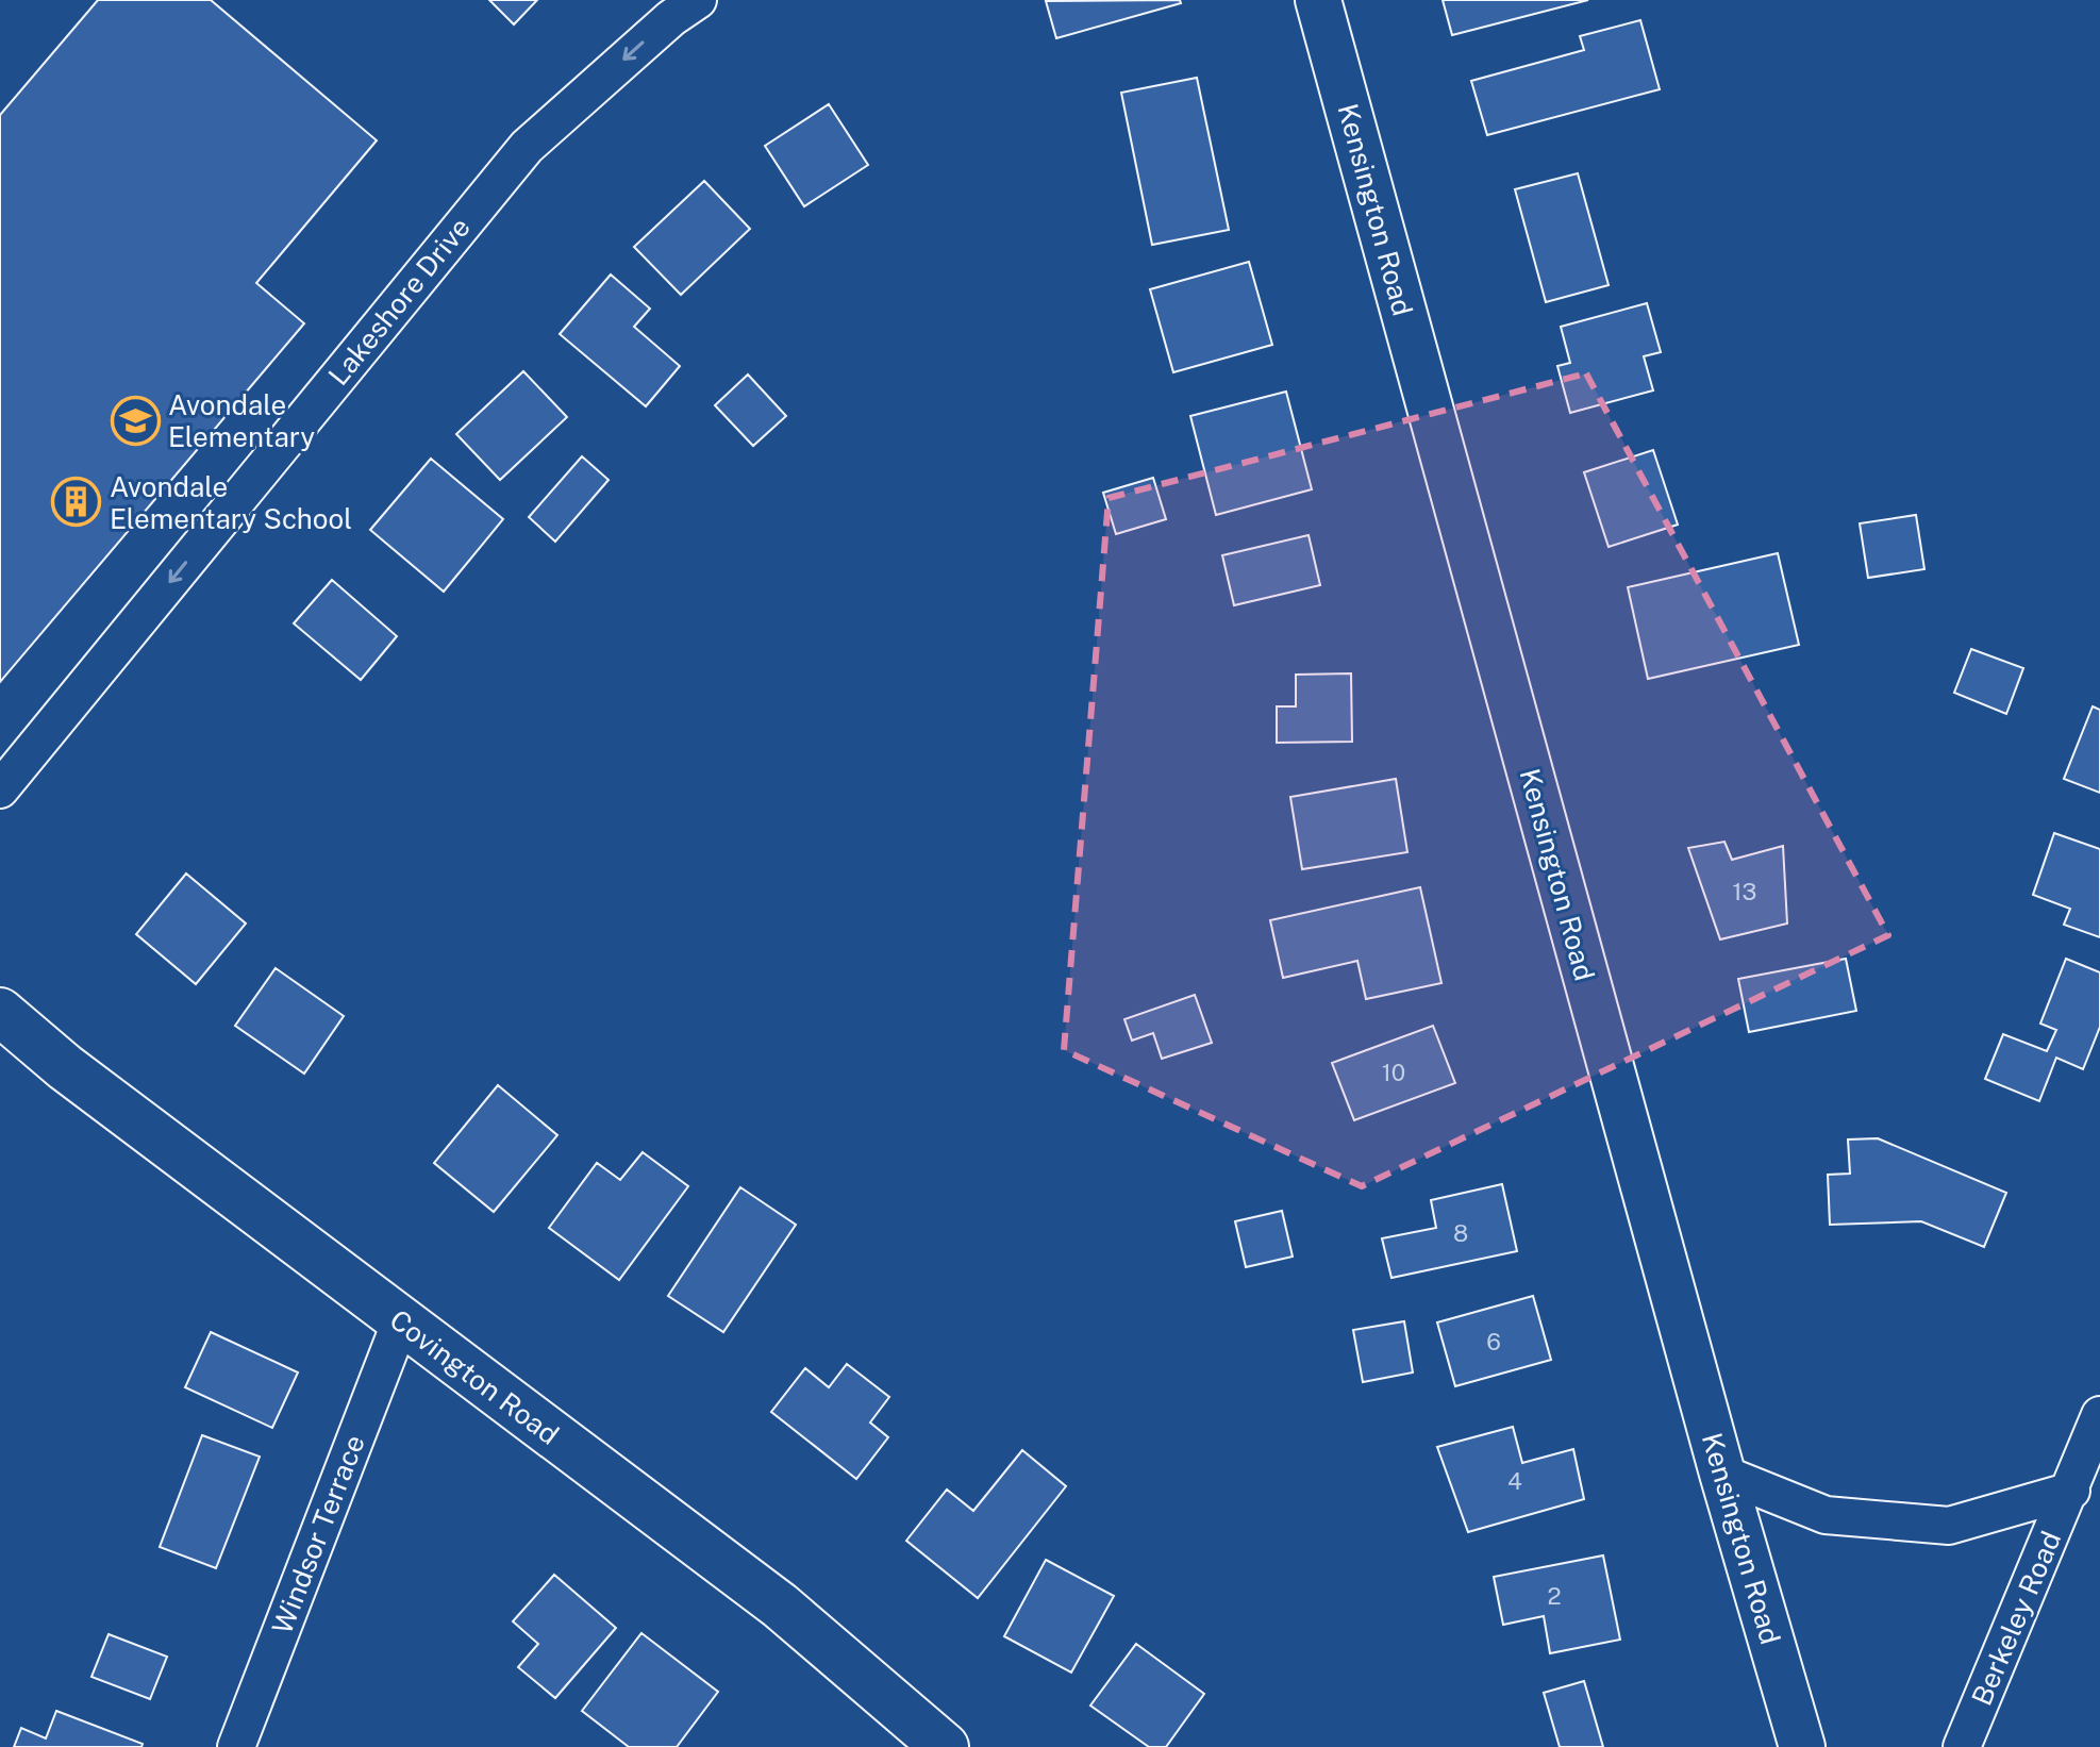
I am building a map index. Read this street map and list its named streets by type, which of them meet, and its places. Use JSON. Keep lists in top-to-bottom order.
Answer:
{
  "streets": {
    "main road": ["Covington Road"],
    "street": [
      "Kensington Road",
      "Lakeshore Drive",
      "Windsor Terrace",
      "Berkeley Road"
    ]
  },
  "crossings": [
    ["Kensington Road", "Berkeley Road"],
    ["Covington Road", "Windsor Terrace"]
  ],
  "one_way": ["Lakeshore Drive"],
  "places": {
    "school or university": ["Avondale Elementary"],
    "building": ["Avondale Elementary School"]
  },
  "house_numbers": [
    "13",
    "10",
    "8",
    "6",
    "4",
    "2"
  ]
}
